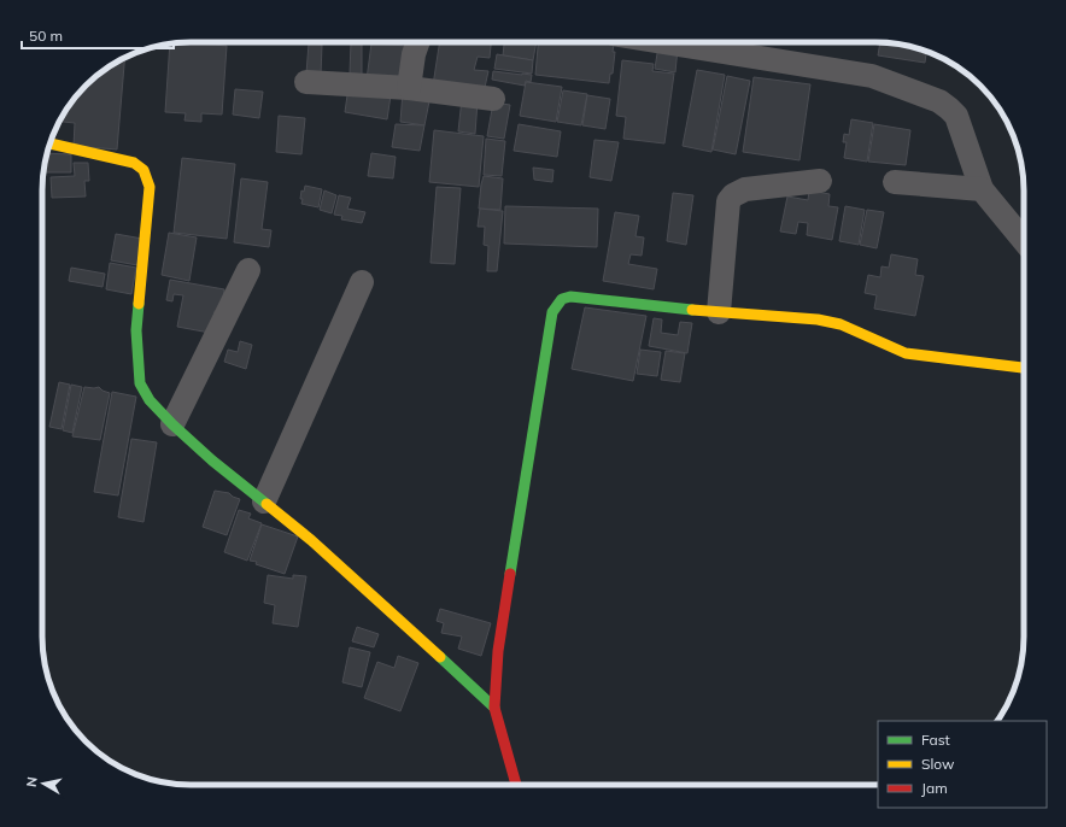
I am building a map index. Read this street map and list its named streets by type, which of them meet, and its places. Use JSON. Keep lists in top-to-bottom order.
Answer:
{
  "legend": ["Fast", "Slow", "Jam"],
  "scale_bar": "50 m",
  "north": "left"
}
